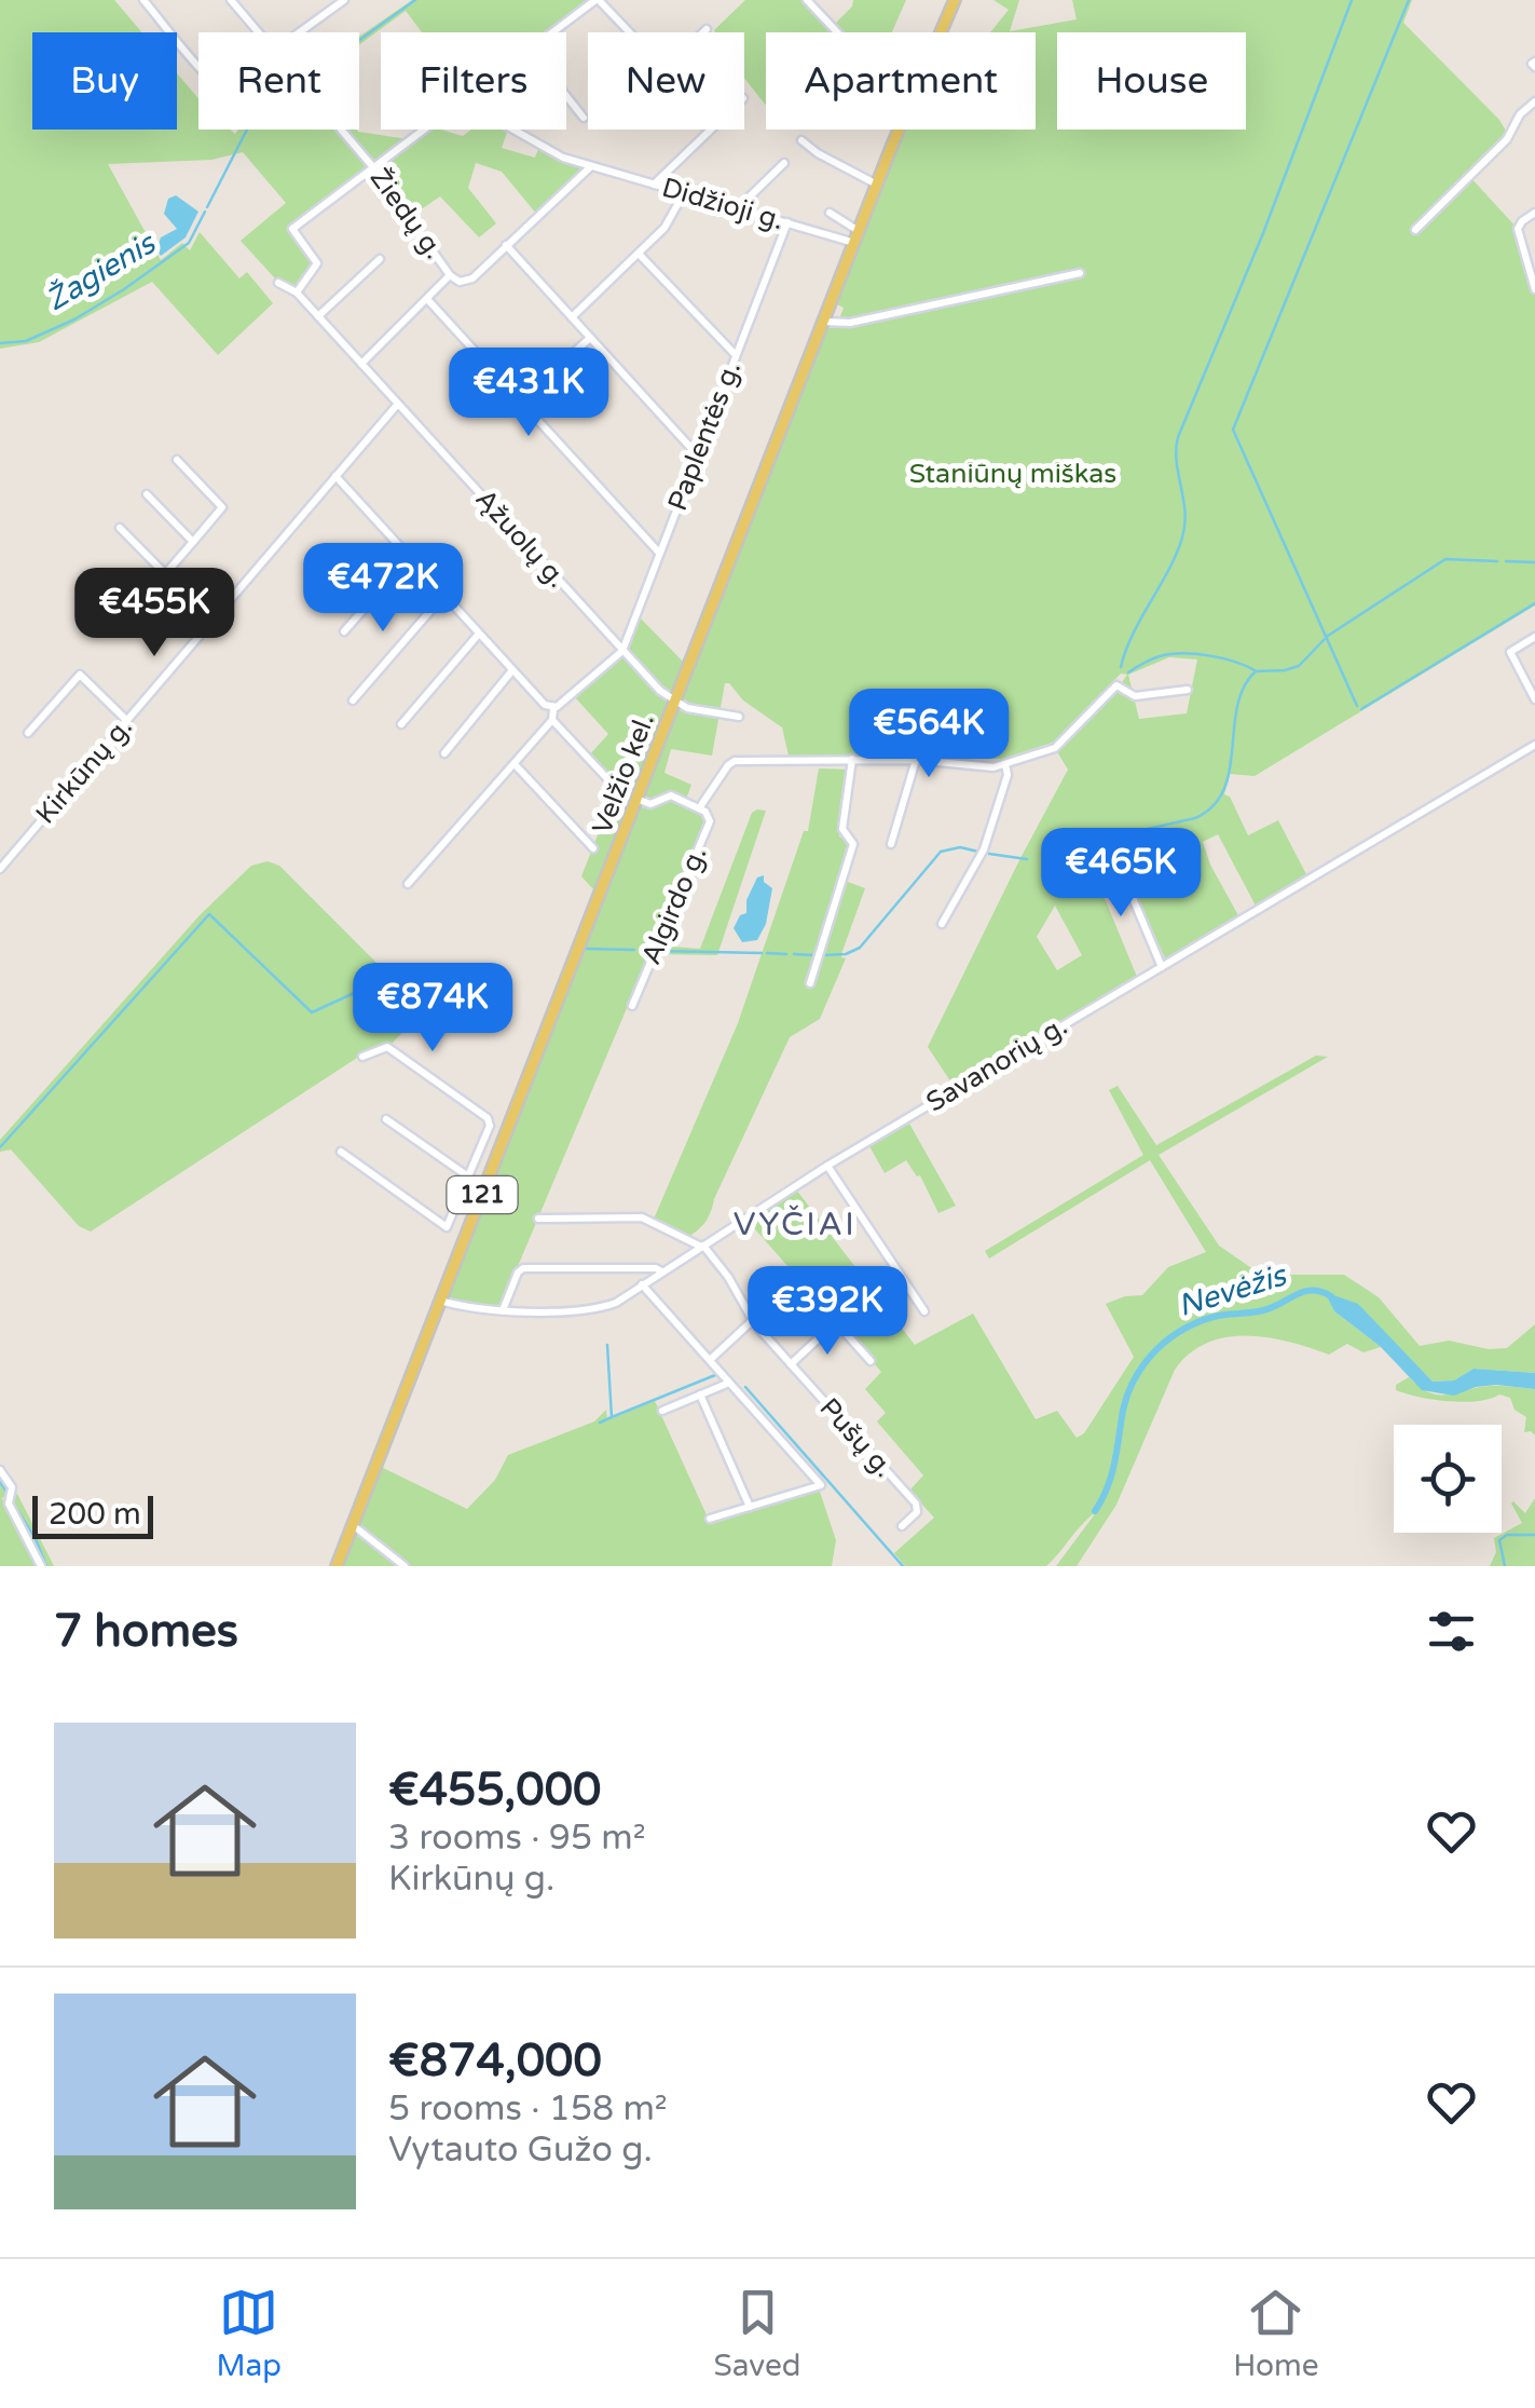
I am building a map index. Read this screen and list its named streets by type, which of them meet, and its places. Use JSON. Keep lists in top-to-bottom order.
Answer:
{
  "streets": {
    "main road": ["Velžio kel.", "121"],
    "street": [
      "Didžioji g.",
      "Žiedų g.",
      "Paplentės g.",
      "Ąžuolų g.",
      "Kirkūnų g.",
      "Algirdo g.",
      "Savanorių g.",
      "Pušų g."
    ]
  },
  "crossings": [
    ["Didžioji g.", "Paplentės g."],
    ["Didžioji g.", "Velžio kel."],
    ["Paplentės g.", "Ąžuolų g."],
    ["Ąžuolų g.", "Kirkūnų g."],
    ["Ąžuolų g.", "Velžio kel."],
    ["Velžio kel.", "Savanorių g."],
    ["Savanorių g.", "Pušų g."]
  ],
  "districts": ["VYČIAI"],
  "water": ["Žagienis", "Nevėžis"],
  "parks": ["Staniūnų miškas"],
  "scale_bar": "200 m",
  "page": {
    "chip": [
      "Buy",
      "Rent",
      "Filters",
      "New",
      "Apartment",
      "House"
    ],
    "price": [
      "€431K",
      "€472K",
      "€455K",
      "€564K",
      "€465K",
      "€874K",
      "€392K"
    ],
    "scale": "200 m",
    "heading": "7 homes",
    "list": [
      {
        "name": "€455,000",
        "note": "3 rooms · 95 m² · Kirkūnų g."
      },
      {
        "name": "€874,000",
        "note": "5 rooms · 158 m² · Vytauto Gužo g."
      }
    ],
    "tabs": ["Map", "Saved", "Home"]
  }
}
